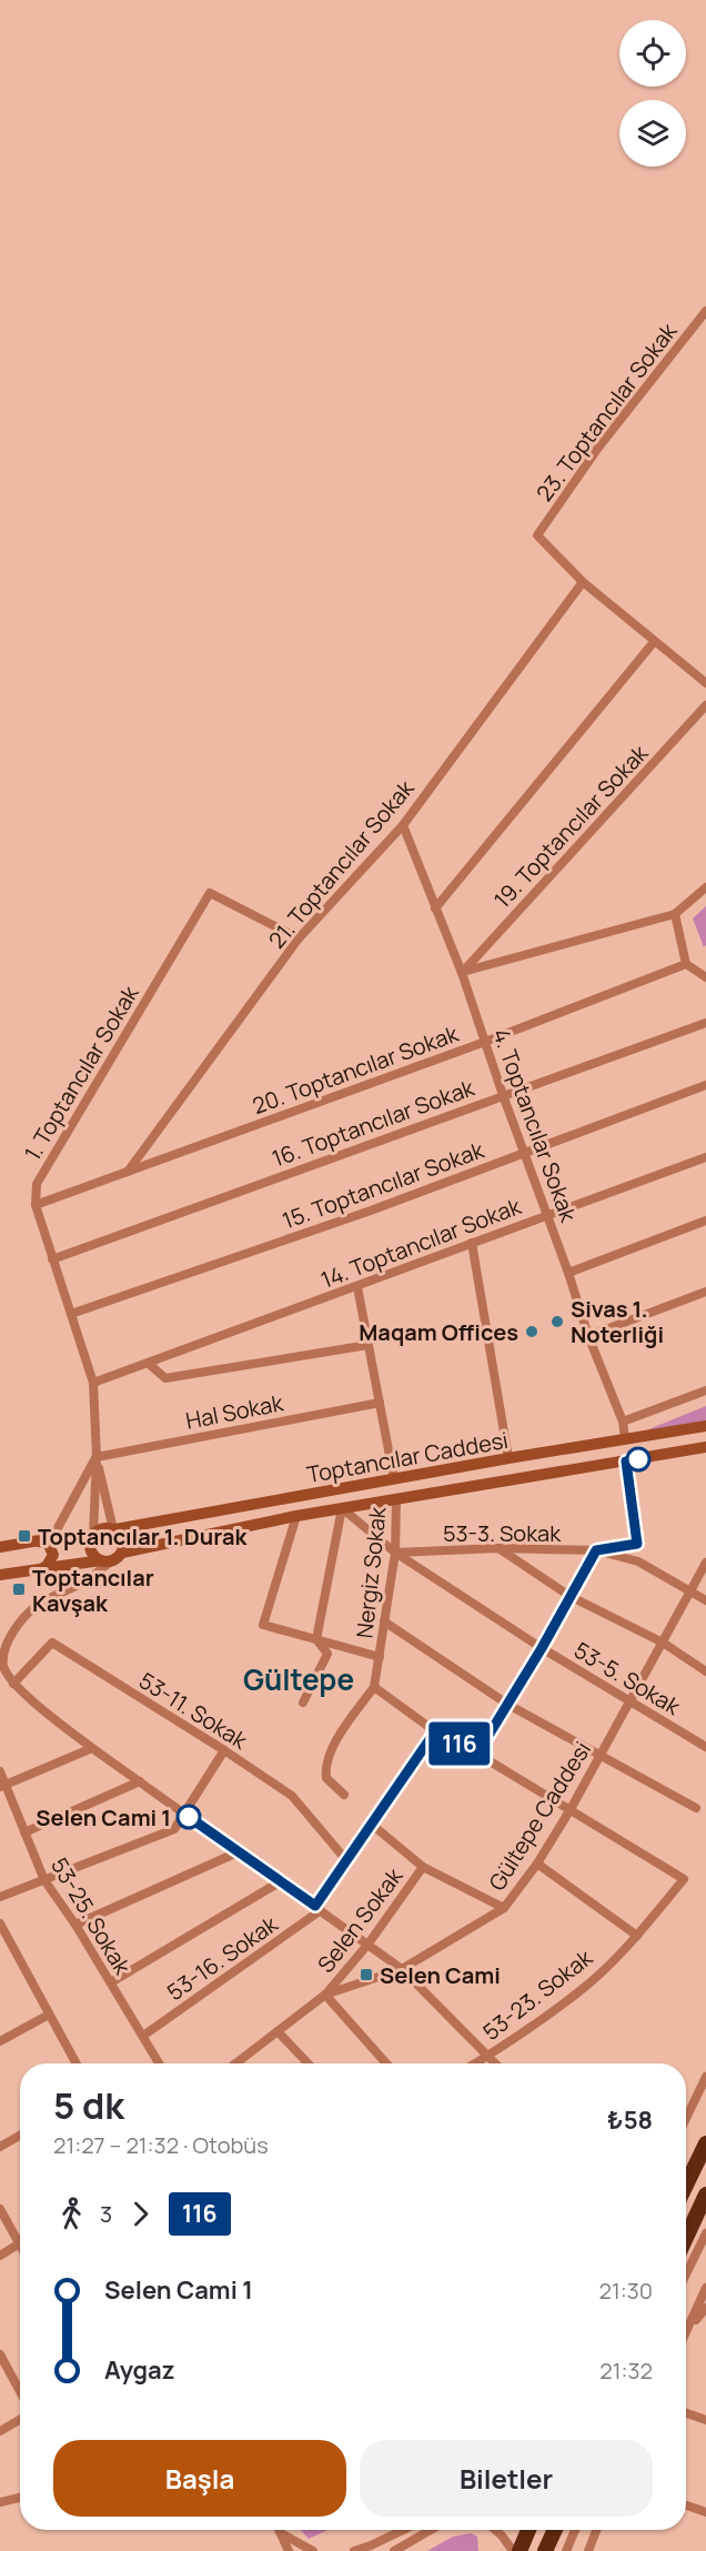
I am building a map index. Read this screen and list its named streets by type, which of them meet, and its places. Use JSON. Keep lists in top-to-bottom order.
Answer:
{
  "streets": {
    "street": [
      "23. Toptancılar Sokak",
      "19. Toptancılar Sokak",
      "21. Toptancılar Sokak",
      "20. Toptancılar Sokak",
      "1. Toptancılar Sokak",
      "16. Toptancılar Sokak",
      "4. Toptancılar Sokak",
      "15. Toptancılar Sokak",
      "14. Toptancılar Sokak",
      "Hal Sokak",
      "Toptancılar Caddesi",
      "53-3. Sokak",
      "Nergiz Sokak",
      "53-5. Sokak",
      "53-11. Sokak",
      "Gültepe Caddesi",
      "53-25. Sokak",
      "Selen Sokak",
      "53-16. Sokak",
      "53-23. Sokak"
    ]
  },
  "crossings": [
    ["23. Toptancılar Sokak", "21. Toptancılar Sokak"],
    ["19. Toptancılar Sokak", "4. Toptancılar Sokak"],
    ["21. Toptancılar Sokak", "20. Toptancılar Sokak"],
    ["21. Toptancılar Sokak", "1. Toptancılar Sokak"],
    ["21. Toptancılar Sokak", "4. Toptancılar Sokak"],
    ["20. Toptancılar Sokak", "1. Toptancılar Sokak"],
    ["20. Toptancılar Sokak", "4. Toptancılar Sokak"],
    ["16. Toptancılar Sokak", "4. Toptancılar Sokak"],
    ["4. Toptancılar Sokak", "15. Toptancılar Sokak"],
    ["4. Toptancılar Sokak", "14. Toptancılar Sokak"],
    ["4. Toptancılar Sokak", "Toptancılar Caddesi"],
    ["Toptancılar Caddesi", "Nergiz Sokak"],
    ["53-3. Sokak", "Nergiz Sokak"],
    ["53-3. Sokak", "53-5. Sokak"],
    ["53-3. Sokak", "Gültepe Caddesi"],
    ["Nergiz Sokak", "53-5. Sokak"],
    ["53-5. Sokak", "Gültepe Caddesi"],
    ["Gültepe Caddesi", "Selen Sokak"],
    ["Gültepe Caddesi", "53-23. Sokak"],
    ["53-25. Sokak", "53-16. Sokak"]
  ],
  "districts": ["Gültepe"],
  "places": {
    "other": ["Sivas 1. Noterliği", "Maqam Offices", "Selen Cami 1"],
    "transit": ["Toptancılar 1. Durak", "Toptancılar Kavşak", "Selen Cami"]
  },
  "lines": ["bus line 116"],
  "page": {
    "on_map": "116",
    "heading": ["5 dk", "21:27 – 21:32 · Otobüs", "₺58"],
    "legs": ["3", "116"],
    "list": [
      {
        "name": "Selen Cami 1",
        "value": "21:30"
      },
      {
        "name": "Aygaz",
        "value": "21:32"
      }
    ],
    "buttons": ["Başla", "Biletler"]
  }
}
